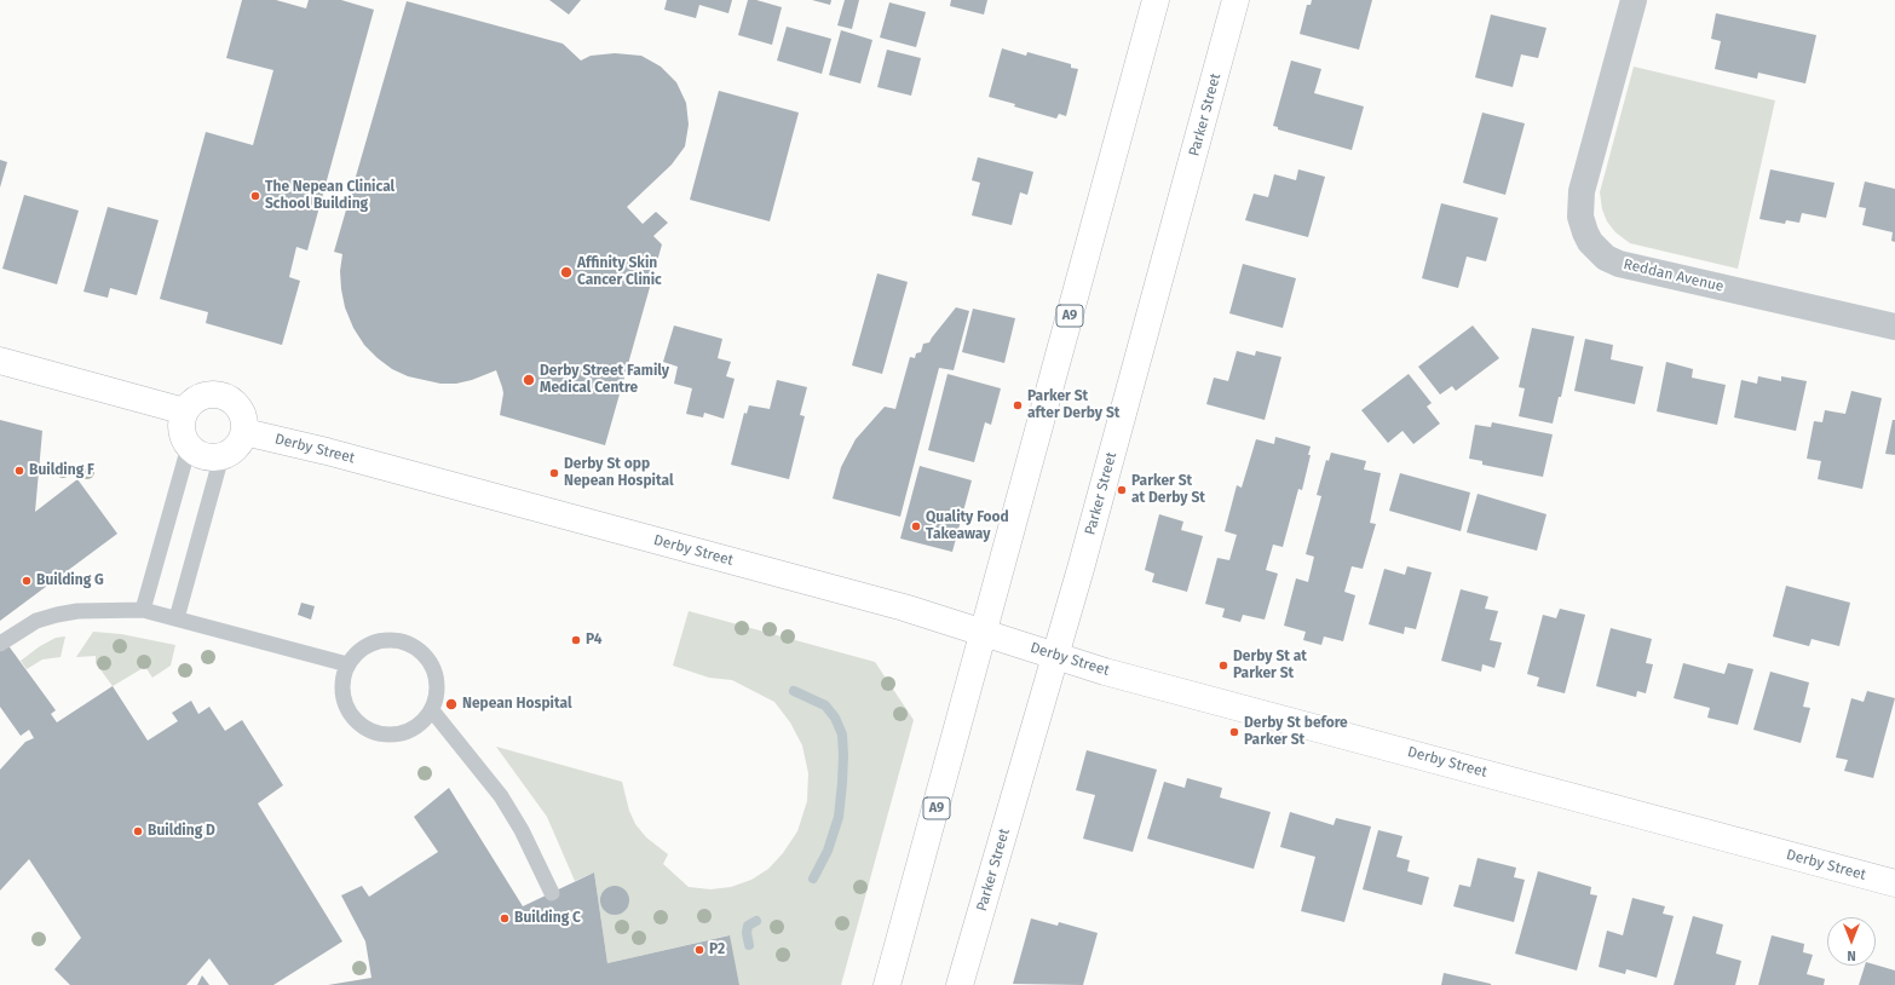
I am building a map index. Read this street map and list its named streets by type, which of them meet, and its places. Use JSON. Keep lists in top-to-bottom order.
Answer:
{
  "streets": {
    "main road": ["Parker Street", "A9", "Derby Street"],
    "street": ["Reddan Avenue"]
  },
  "crossings": [
    ["Parker Street", "Derby Street"],
    ["A9", "Derby Street"]
  ],
  "places": [
    "The Nepean Clinical School Building",
    "Affinity Skin Cancer Clinic",
    "Derby Street Family Medical Centre",
    "Parker St after Derby St",
    "Building F",
    "Derby St opp Nepean Hospital",
    "Parker St at Derby St",
    "Quality Food Takeaway",
    "Building G",
    "P4",
    "Derby St at Parker St",
    "Nepean Hospital",
    "Derby St before Parker St",
    "Building D",
    "Building C",
    "P2"
  ],
  "north": "bottom"
}
